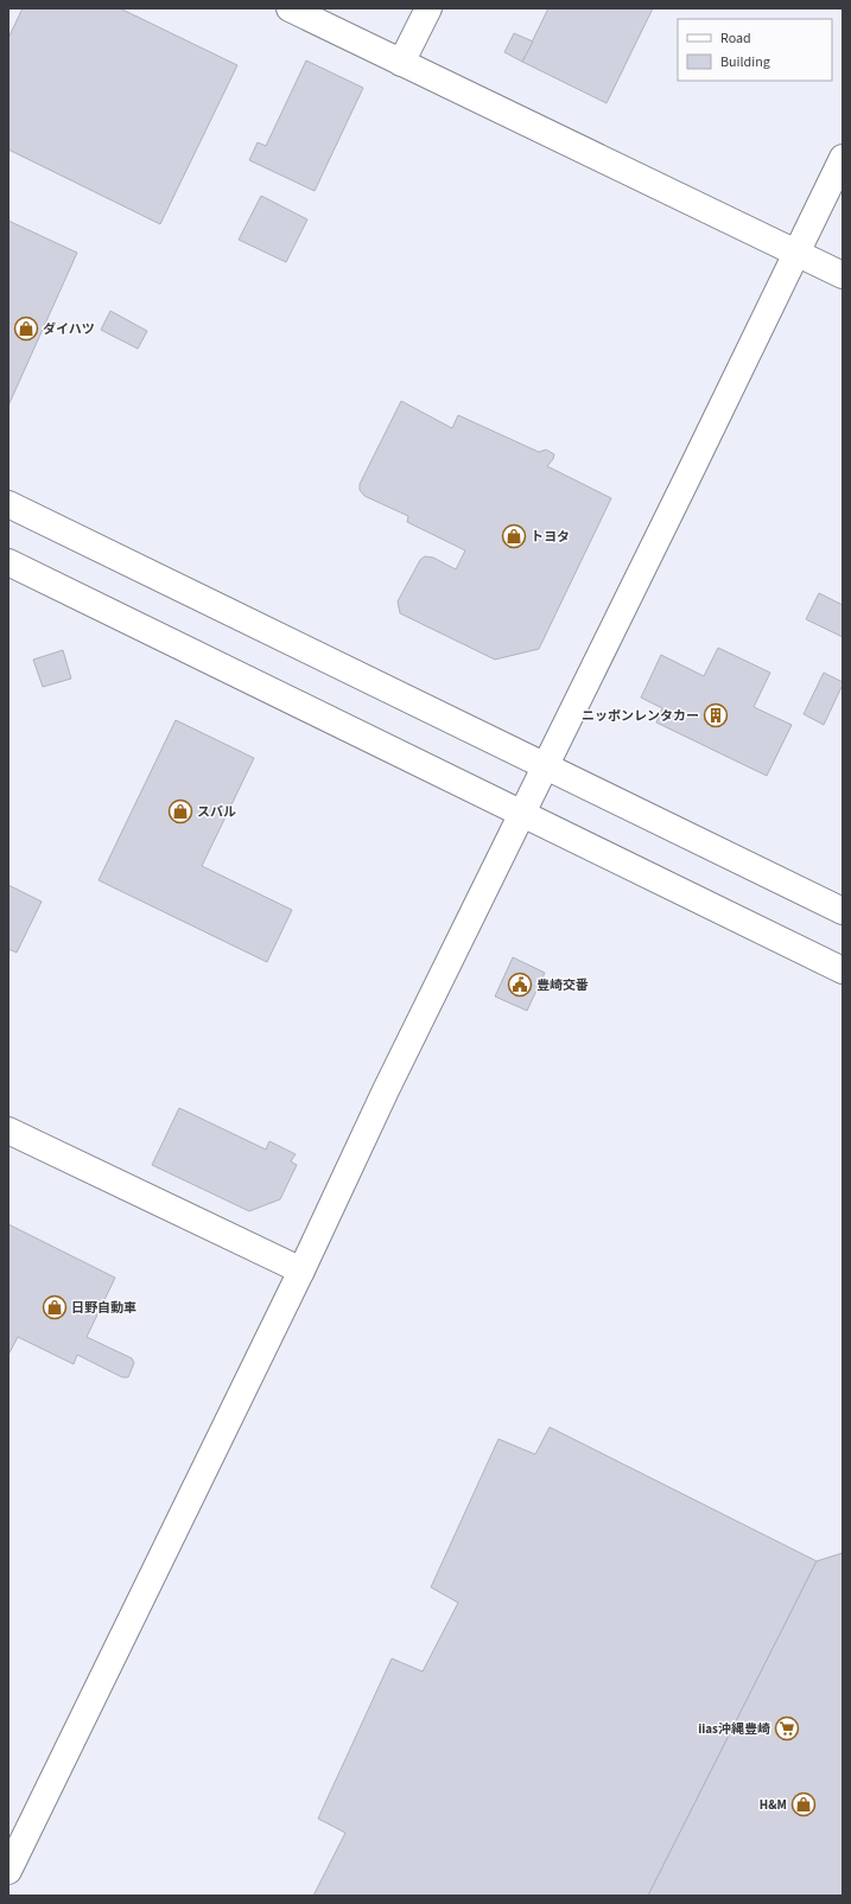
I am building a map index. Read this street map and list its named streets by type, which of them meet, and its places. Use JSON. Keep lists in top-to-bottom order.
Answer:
{
  "places": {
    "shop": [
      "ダイハツ",
      "トヨタ",
      "スバル",
      "日野自動車",
      "H&M"
    ],
    "building": ["ニッポンレンタカー"],
    "public building": ["豊崎交番"],
    "supermarket": ["iias沖縄豊崎"]
  },
  "legend": ["Road", "Building"]
}
